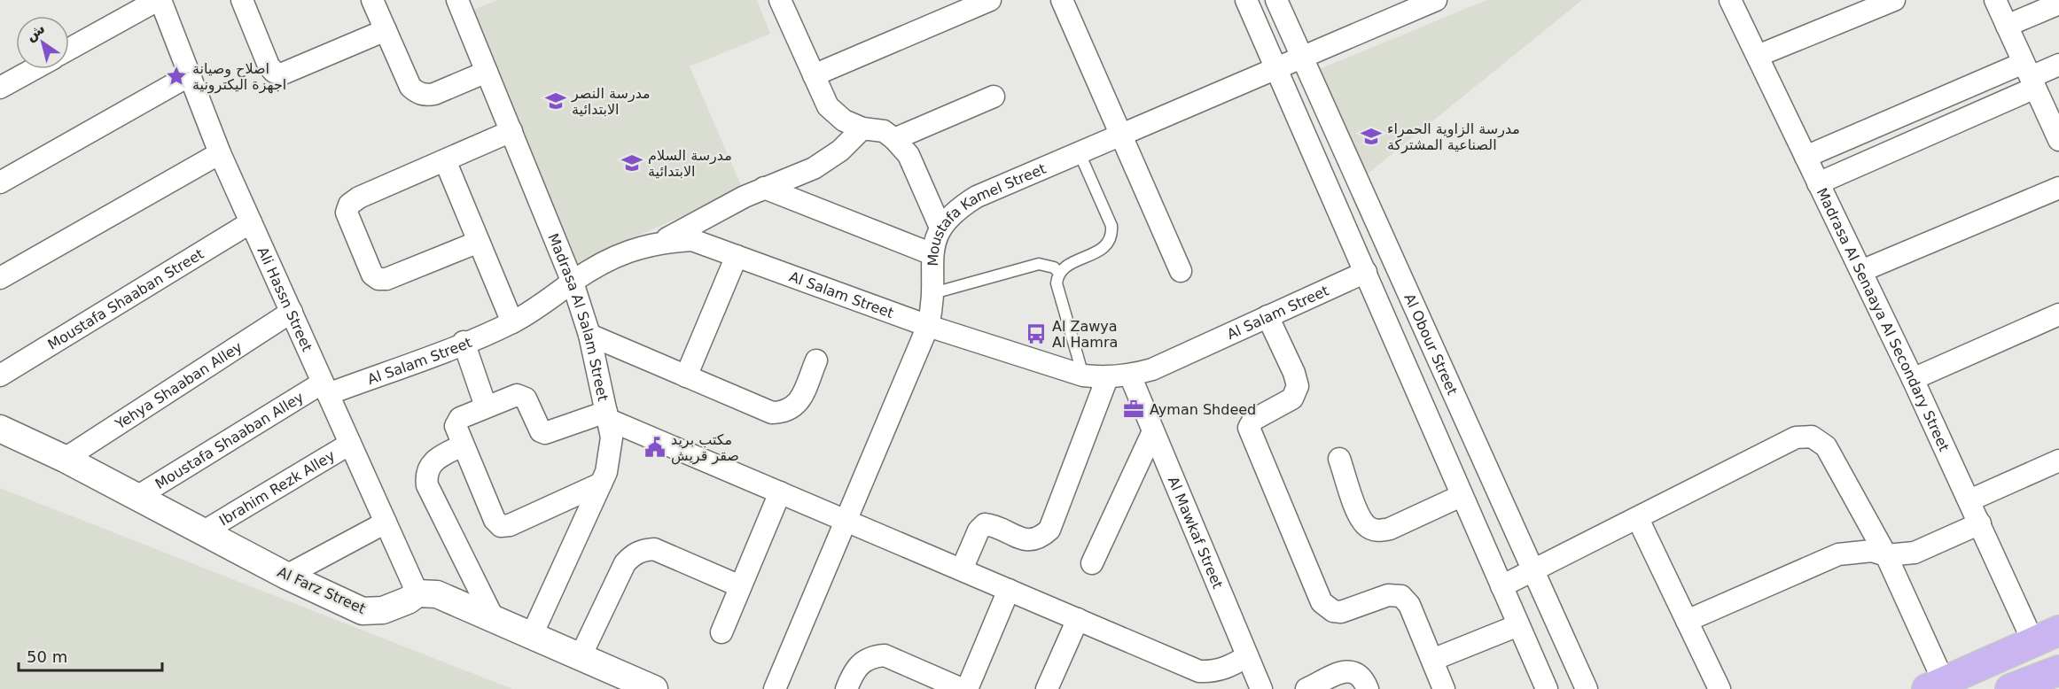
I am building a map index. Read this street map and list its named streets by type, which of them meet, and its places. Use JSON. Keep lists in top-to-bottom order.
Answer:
{
  "streets": {
    "street": [
      "Moustafa Kamel Street",
      "Al Salam Street",
      "Ali Hassn Street",
      "Moustafa Shaaban Street",
      "Madrasa Al Salam Street",
      "Madrasa Al Senaaya Al Secondary Street",
      "Al Obour Street",
      "Yehya Shaaban Alley",
      "Moustafa Shaaban Alley",
      "Ibrahim Rezk Alley",
      "Al Mawkaf Street",
      "Al Farz Street"
    ]
  },
  "crossings": [
    ["Moustafa Kamel Street", "Al Salam Street"],
    ["Moustafa Kamel Street", "Al Obour Street"],
    ["Al Salam Street", "Ali Hassn Street"],
    ["Al Salam Street", "Madrasa Al Salam Street"],
    ["Al Salam Street", "Al Obour Street"],
    ["Al Salam Street", "Moustafa Shaaban Alley"],
    ["Al Salam Street", "Al Mawkaf Street"],
    ["Ali Hassn Street", "Moustafa Shaaban Street"],
    ["Ali Hassn Street", "Yehya Shaaban Alley"],
    ["Ali Hassn Street", "Moustafa Shaaban Alley"],
    ["Ali Hassn Street", "Ibrahim Rezk Alley"],
    ["Ali Hassn Street", "Al Farz Street"],
    ["Yehya Shaaban Alley", "Al Farz Street"],
    ["Moustafa Shaaban Alley", "Al Farz Street"],
    ["Ibrahim Rezk Alley", "Al Farz Street"]
  ],
  "places": {
    "place": ["اصلاح وصيانة اجهزة اليكترونية"],
    "school or university": ["مدرسة النصر الابتدائية", "مدرسة الزاوية الحمراء الصناعية المشتركة", "مدرسة السلام الابتدائية"],
    "bus stop": ["Al Zawya Al Hamra"],
    "office": ["Ayman Shdeed"],
    "public building": ["مكتب بريد صقر قريش"]
  },
  "scale_bar": "50 m",
  "north": "top left"
}
